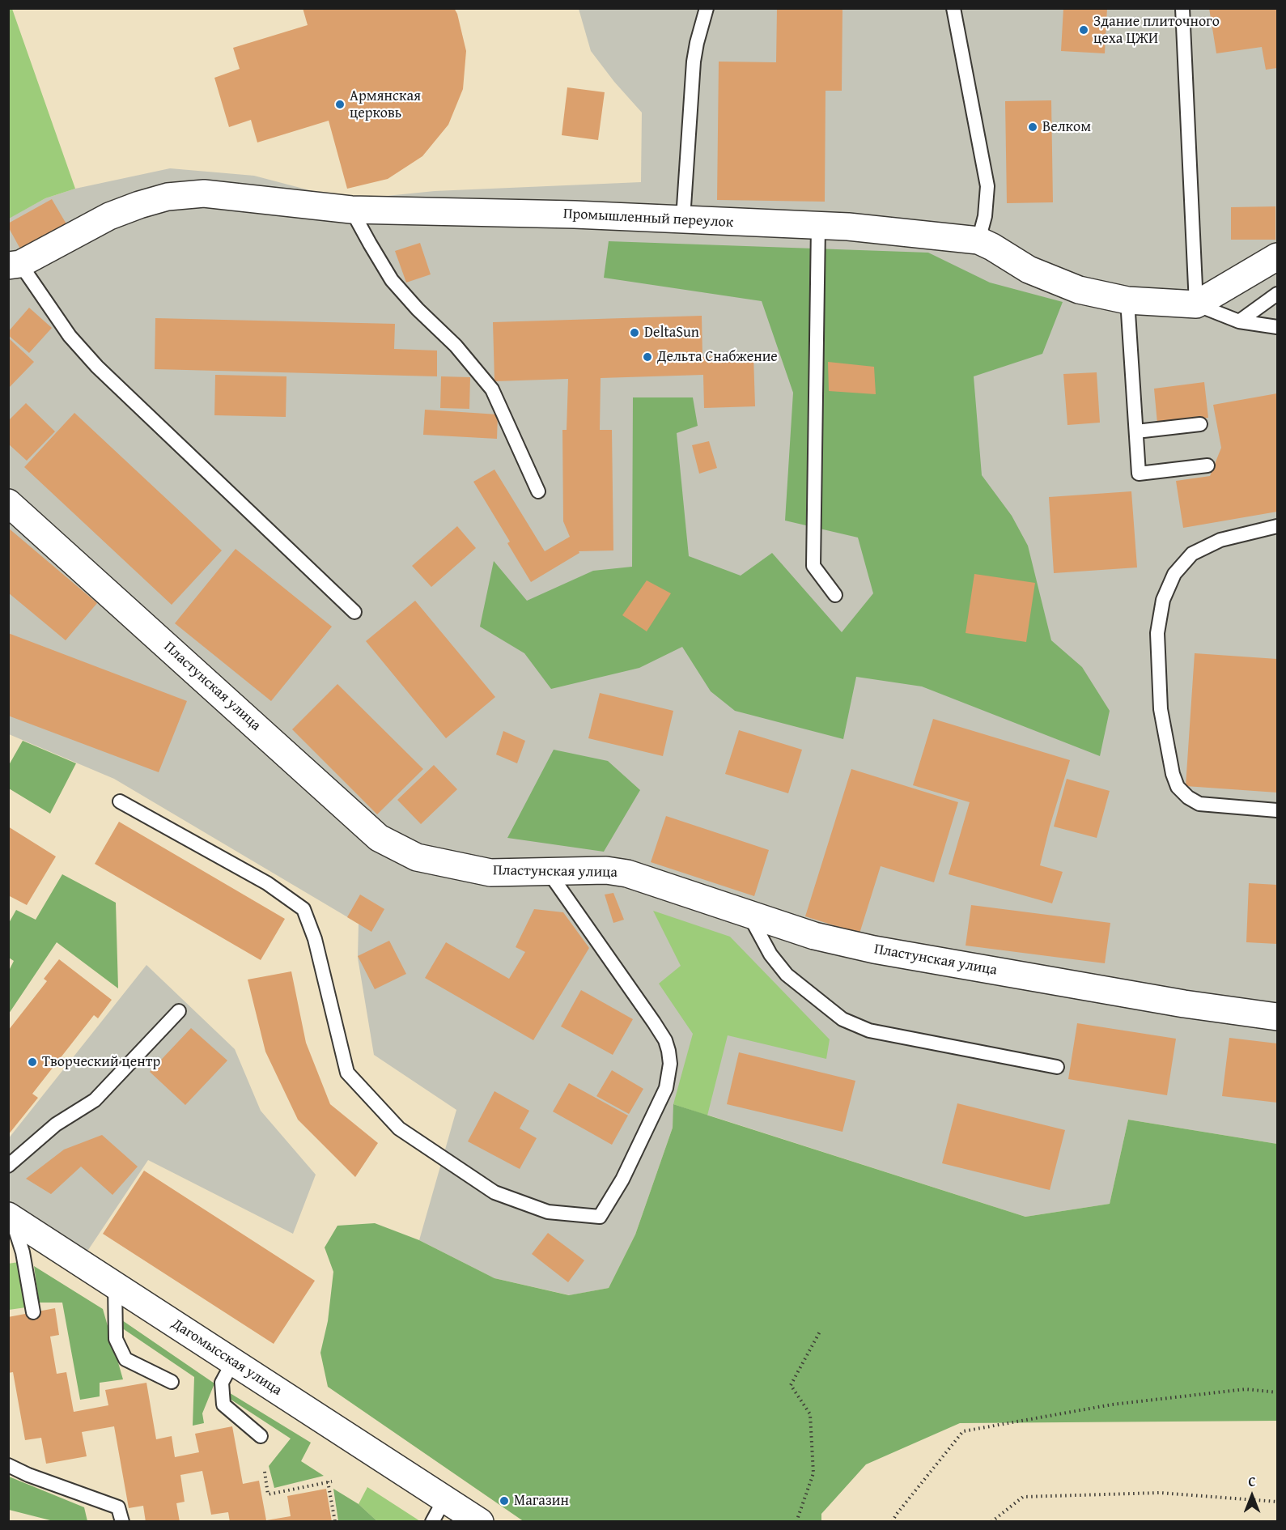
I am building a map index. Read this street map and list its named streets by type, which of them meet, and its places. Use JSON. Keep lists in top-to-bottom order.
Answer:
{
  "streets": {
    "street": ["Промышленный переулок", "Пластунская улица", "Дагомысская улица"]
  },
  "places": [
    "Здание плиточного цеха ЦЖИ",
    "Армянская церковь",
    "Велком",
    "DeltaSun",
    "Дельта Снабжение",
    "Творческий центр",
    "Магазин"
  ],
  "north": "top"
}
